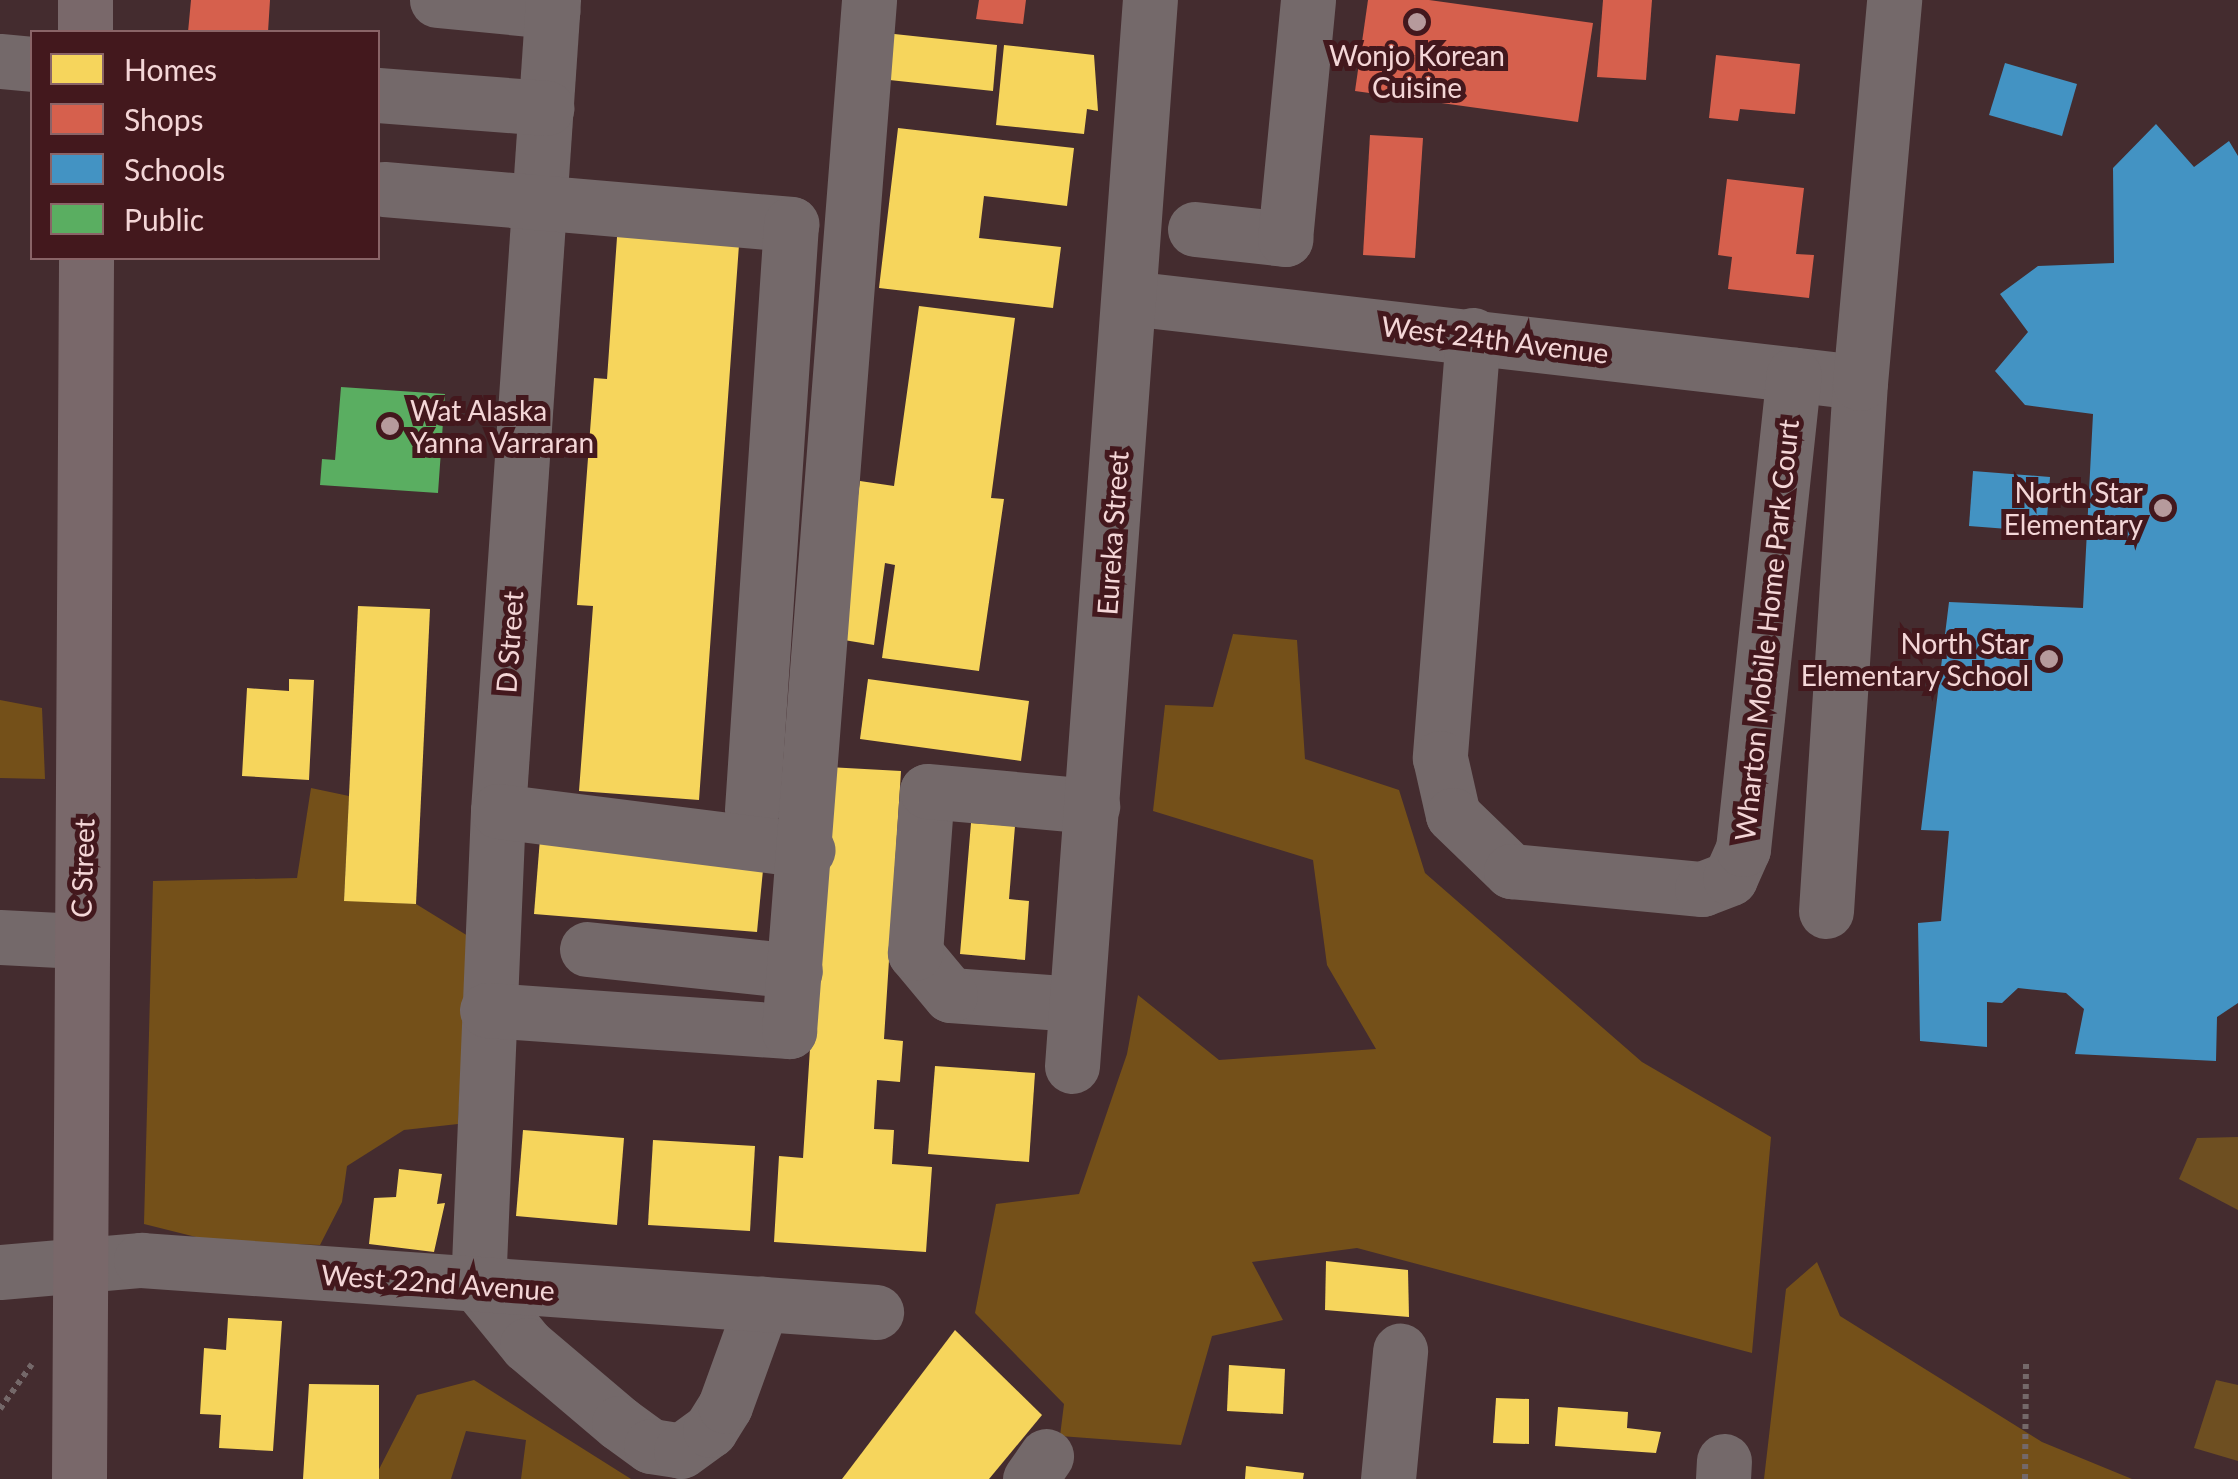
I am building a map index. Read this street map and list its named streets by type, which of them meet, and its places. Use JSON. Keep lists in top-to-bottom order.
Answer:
{
  "streets": {
    "main road": ["C Street"],
    "street": [
      "West 24th Avenue",
      "Eureka Street",
      "Wharton Mobile Home Park Court",
      "D Street",
      "West 22nd Avenue"
    ]
  },
  "crossings": [
    ["West 24th Avenue", "Eureka Street"],
    ["West 24th Avenue", "Wharton Mobile Home Park Court"],
    ["D Street", "West 22nd Avenue"],
    ["C Street", "West 22nd Avenue"]
  ],
  "places": [
    "Wonjo Korean Cuisine",
    "Wat Alaska Yanna Varraran",
    "North Star Elementary",
    "North Star Elementary School"
  ],
  "legend": [
    "Homes",
    "Shops",
    "Schools",
    "Public"
  ]
}
